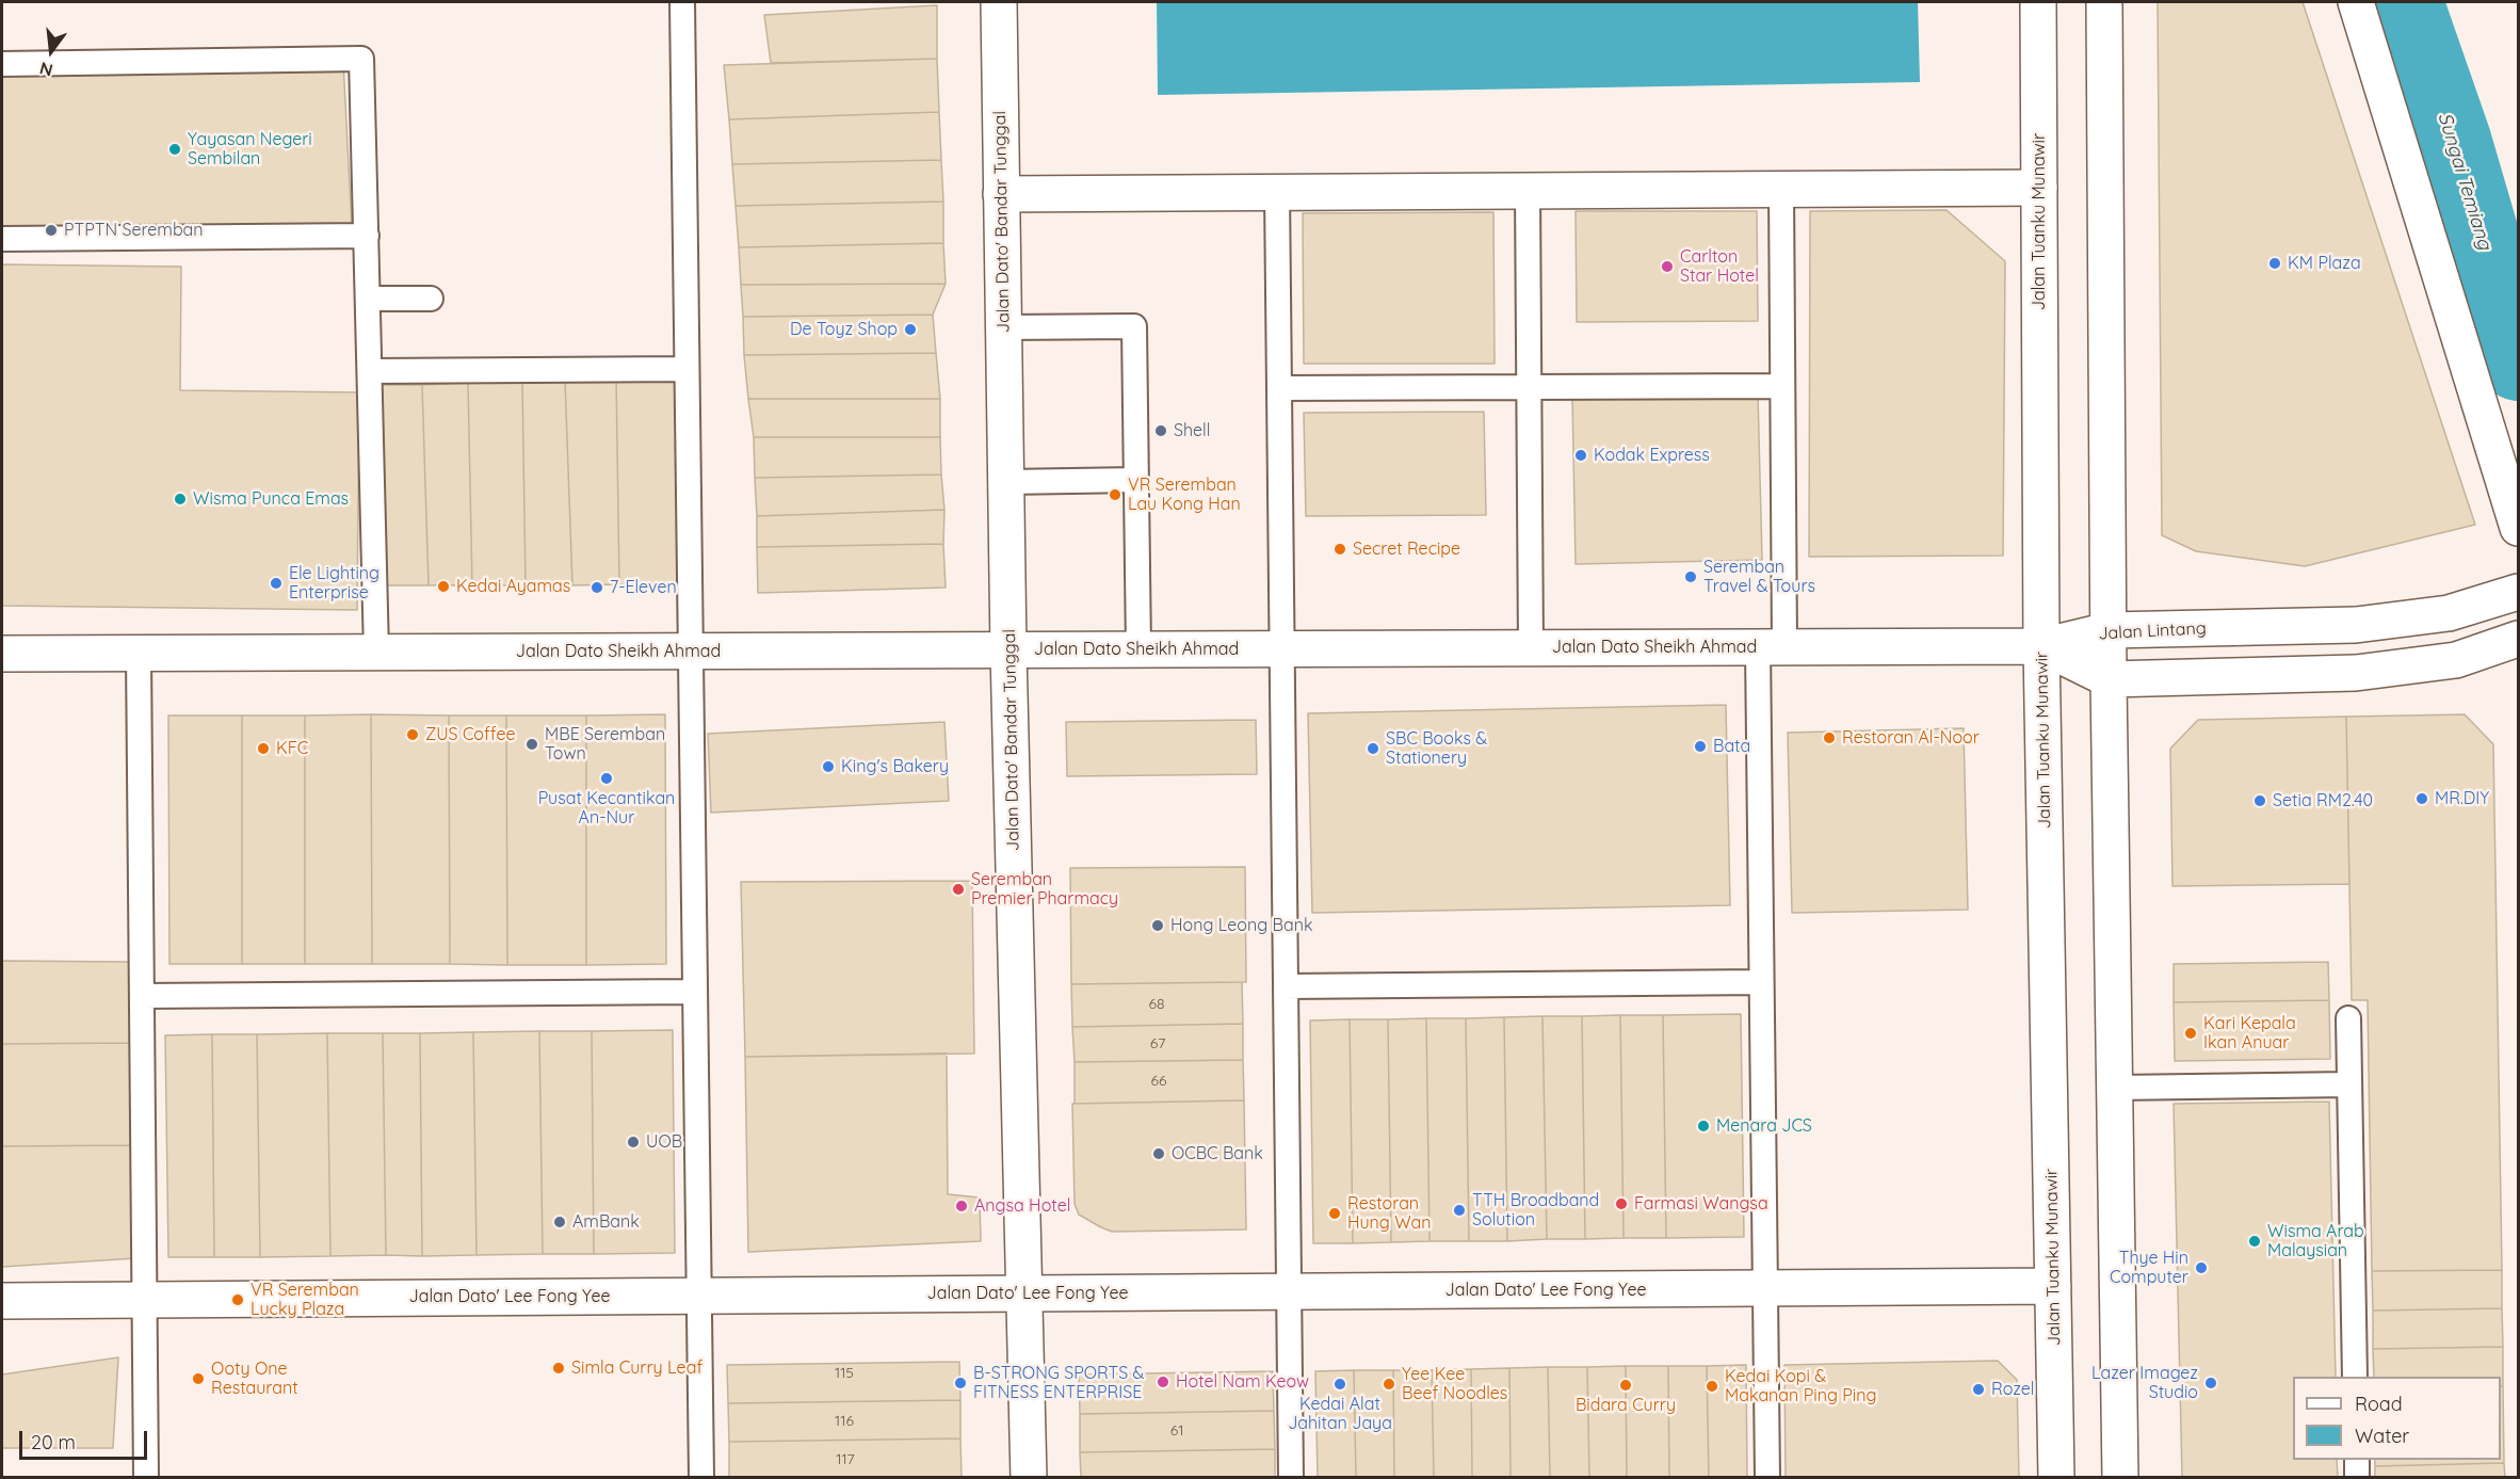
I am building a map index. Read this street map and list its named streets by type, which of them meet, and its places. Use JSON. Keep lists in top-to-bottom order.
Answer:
{
  "streets": {
    "main road": [
      "Jalan Dato' Bandar Tunggal",
      "Jalan Tuanku Munawir",
      "Jalan Lintang",
      "Jalan Dato Sheikh Ahmad",
      "Jalan Dato' Lee Fong Yee"
    ]
  },
  "crossings": [
    ["Jalan Dato' Bandar Tunggal", "Jalan Dato Sheikh Ahmad"],
    ["Jalan Dato' Bandar Tunggal", "Jalan Dato' Lee Fong Yee"],
    ["Jalan Tuanku Munawir", "Jalan Lintang"],
    ["Jalan Tuanku Munawir", "Jalan Dato Sheikh Ahmad"],
    ["Jalan Tuanku Munawir", "Jalan Dato' Lee Fong Yee"],
    ["Jalan Lintang", "Jalan Dato Sheikh Ahmad"]
  ],
  "water": ["Sungai Temiang"],
  "places": [
    "Yayasan Negeri Sembilan",
    "PTPTN Seremban",
    "KM Plaza",
    "Carlton Star Hotel",
    "De Toyz Shop",
    "Shell",
    "Kodak Express",
    "VR Seremban Lau Kong Han",
    "Wisma Punca Emas",
    "Secret Recipe",
    "Seremban Travel & Tours",
    "Ele Lighting Enterprise",
    "Kedai Ayamas",
    "7-Eleven",
    "ZUS Coffee",
    "Restoran Al-Noor",
    "MBE Seremban Town",
    "Bata",
    "KFC",
    "SBC Books & Stationery",
    "King's Bakery",
    "Pusat Kecantikan An-Nur",
    "MR.DIY",
    "Setia RM2.40",
    "Seremban Premier Pharmacy",
    "Hong Leong Bank",
    "Kari Kepala Ikan Anuar",
    "Menara JCS",
    "UOB",
    "OCBC Bank",
    "Farmasi Wangsa",
    "Angsa Hotel",
    "TTH Broadband Solution",
    "Restoran Hung Wan",
    "AmBank",
    "Wisma Arab Malaysian",
    "Thye Hin Computer",
    "VR Seremban Lucky Plaza",
    "Simla Curry Leaf",
    "Ooty One Restaurant",
    "Hotel Nam Keow",
    "B-STRONG SPORTS & FITNESS ENTERPRISE",
    "Lazer Imagez Studio",
    "Kedai Alat Jahitan Jaya",
    "Yee Kee Beef Noodles",
    "Bidara Curry",
    "Kedai Kopi & Makanan Ping Ping",
    "Rozel"
  ],
  "house_numbers": [
    "68",
    "67",
    "66",
    "115",
    "116",
    "61",
    "117"
  ],
  "legend": ["Road", "Water"],
  "scale_bar": "20 m",
  "north": "bottom"
}
